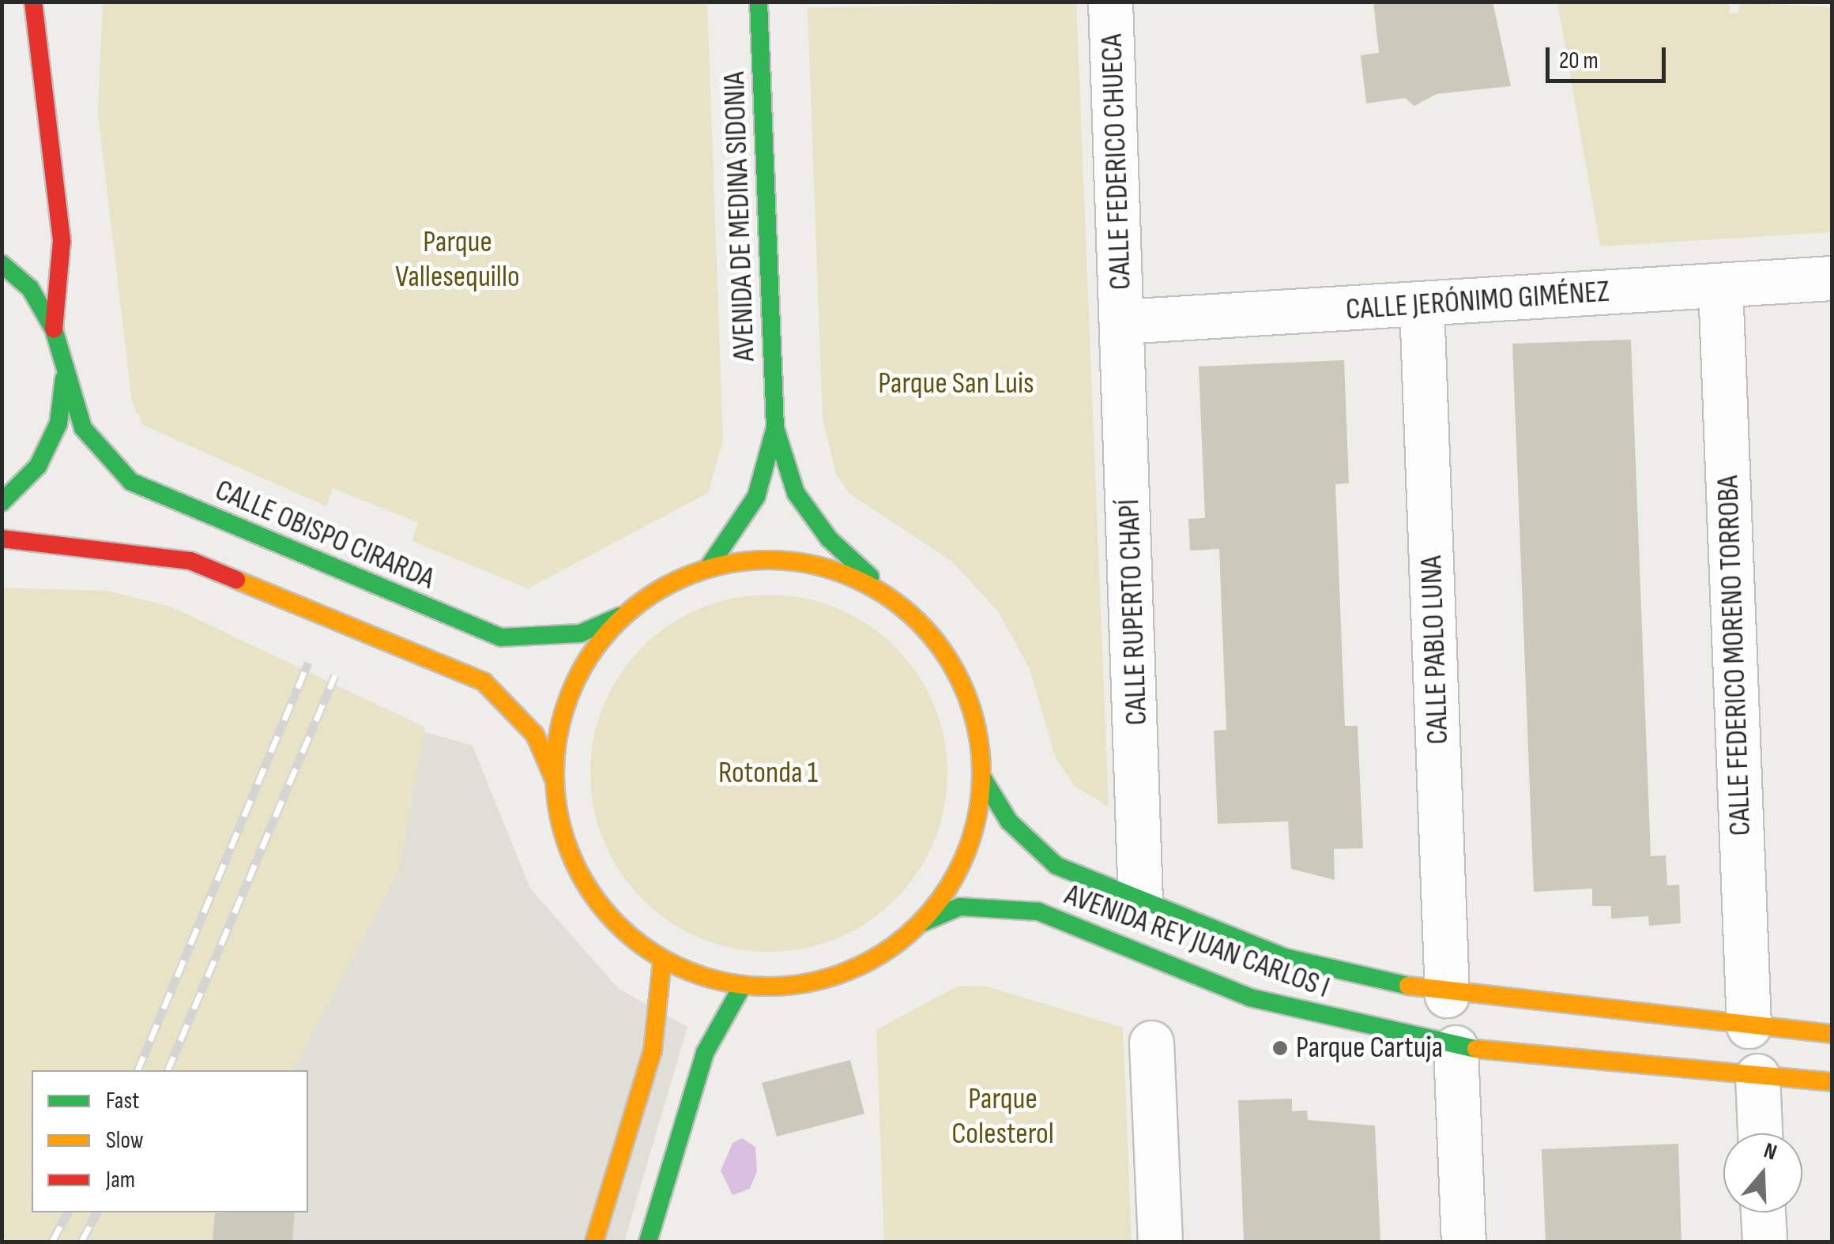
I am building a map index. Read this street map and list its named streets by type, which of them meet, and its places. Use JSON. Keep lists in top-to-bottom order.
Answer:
{
  "streets": {
    "main road": ["AVENIDA DE MEDINA SIDONIA", "CALLE OBISPO CIRARDA", "AVENIDA REY JUAN CARLOS I"],
    "street": [
      "CALLE FEDERICO CHUECA",
      "CALLE JERÓNIMO GIMÉNEZ",
      "CALLE RUPERTO CHAPÍ",
      "CALLE PABLO LUNA",
      "CALLE FEDERICO MORENO TORROBA"
    ]
  },
  "crossings": [
    ["CALLE FEDERICO CHUECA", "CALLE JERÓNIMO GIMÉNEZ"],
    ["CALLE FEDERICO CHUECA", "CALLE RUPERTO CHAPÍ"],
    ["AVENIDA DE MEDINA SIDONIA", "AVENIDA REY JUAN CARLOS I"],
    ["CALLE JERÓNIMO GIMÉNEZ", "CALLE RUPERTO CHAPÍ"],
    ["CALLE JERÓNIMO GIMÉNEZ", "CALLE PABLO LUNA"],
    ["CALLE JERÓNIMO GIMÉNEZ", "CALLE FEDERICO MORENO TORROBA"],
    ["CALLE RUPERTO CHAPÍ", "AVENIDA REY JUAN CARLOS I"],
    ["CALLE PABLO LUNA", "AVENIDA REY JUAN CARLOS I"],
    ["CALLE FEDERICO MORENO TORROBA", "AVENIDA REY JUAN CARLOS I"]
  ],
  "parks": [
    "Parque Vallesequillo",
    "Parque San Luis",
    "Rotonda 1",
    "Parque Colesterol"
  ],
  "places": ["Parque Cartuja"],
  "legend": ["Fast", "Slow", "Jam"],
  "scale_bar": "20 m",
  "north": "top"
}
